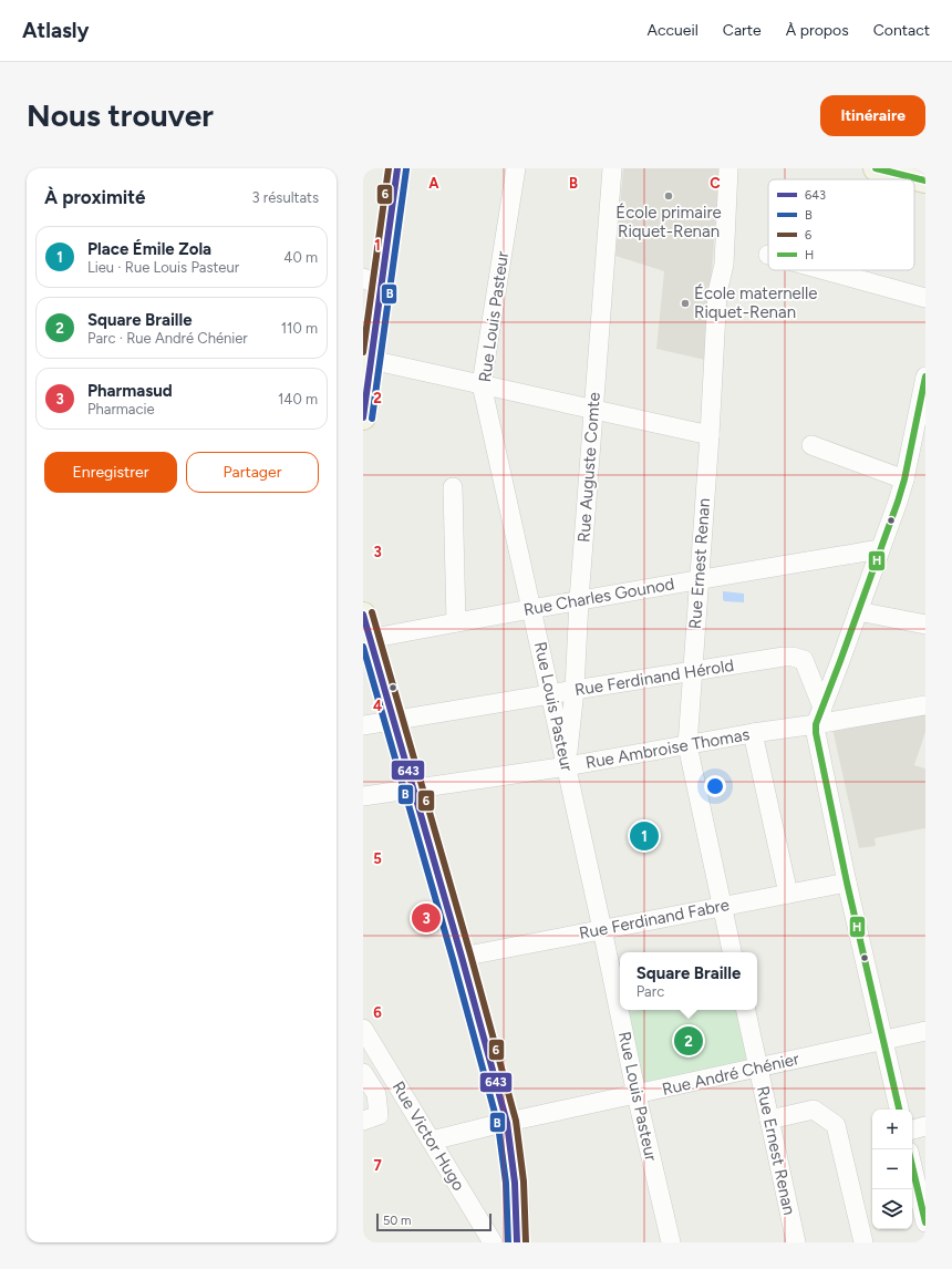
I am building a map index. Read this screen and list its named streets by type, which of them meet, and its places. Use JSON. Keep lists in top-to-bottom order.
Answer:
{
  "streets": {
    "street": [
      "Rue Louis Pasteur",
      "Rue Auguste Comte",
      "Rue Ernest Renan",
      "Rue Charles Gounod",
      "Rue Ferdinand Hérold",
      "Rue Ambroise Thomas",
      "Rue Ferdinand Fabre",
      "Rue André Chénier",
      "Rue Victor Hugo"
    ]
  },
  "crossings": [
    ["Rue Louis Pasteur", "Rue Auguste Comte"],
    ["Rue Louis Pasteur", "Rue Charles Gounod"],
    ["Rue Louis Pasteur", "Rue Ferdinand Hérold"],
    ["Rue Louis Pasteur", "Rue Ambroise Thomas"],
    ["Rue Louis Pasteur", "Rue Ferdinand Fabre"],
    ["Rue Louis Pasteur", "Rue André Chénier"],
    ["Rue Auguste Comte", "Rue Charles Gounod"],
    ["Rue Auguste Comte", "Rue Ferdinand Hérold"],
    ["Rue Auguste Comte", "Rue Ambroise Thomas"],
    ["Rue Ernest Renan", "Rue Charles Gounod"],
    ["Rue Ernest Renan", "Rue Ferdinand Hérold"],
    ["Rue Ernest Renan", "Rue Ambroise Thomas"],
    ["Rue Ernest Renan", "Rue Ferdinand Fabre"],
    ["Rue Ernest Renan", "Rue André Chénier"],
    ["Rue André Chénier", "Rue Victor Hugo"]
  ],
  "places": ["École primaire Riquet-Renan", "École maternelle Riquet-Renan"],
  "lines": [
    "transit line 643",
    "transit line 6",
    "transit line H",
    "transit line B"
  ],
  "legend": [
    "643",
    "B",
    "6",
    "H"
  ],
  "scale_bar": "50 m",
  "page": {
    "header": "Atlasly",
    "nav": [
      "Accueil",
      "Carte",
      "À propos",
      "Contact"
    ],
    "buttons": [
      "Itinéraire",
      ["Enregistrer", "Partager"]
    ],
    "title": "Nous trouver",
    "heading": ["À proximité", "3 résultats"],
    "list": [
      {
        "mark": "1",
        "name": "Place Émile Zola",
        "note": "Lieu · Rue Louis Pasteur",
        "value": "40 m"
      },
      {
        "mark": "2",
        "name": "Square Braille",
        "note": "Parc · Rue André Chénier",
        "value": "110 m"
      },
      {
        "mark": "3",
        "name": "Pharmasud",
        "note": "Pharmacie",
        "value": "140 m"
      }
    ],
    "pins": ["1", "3", "2"],
    "popup": ["Square Braille", "Parc"],
    "map_buttons": ["+", "−"],
    "scale": "50 m"
  },
  "grid": {
    "columns": ["A", "B", "C"],
    "rows": [
      "1",
      "2",
      "3",
      "4",
      "5",
      "6",
      "7"
    ]
  }
}
